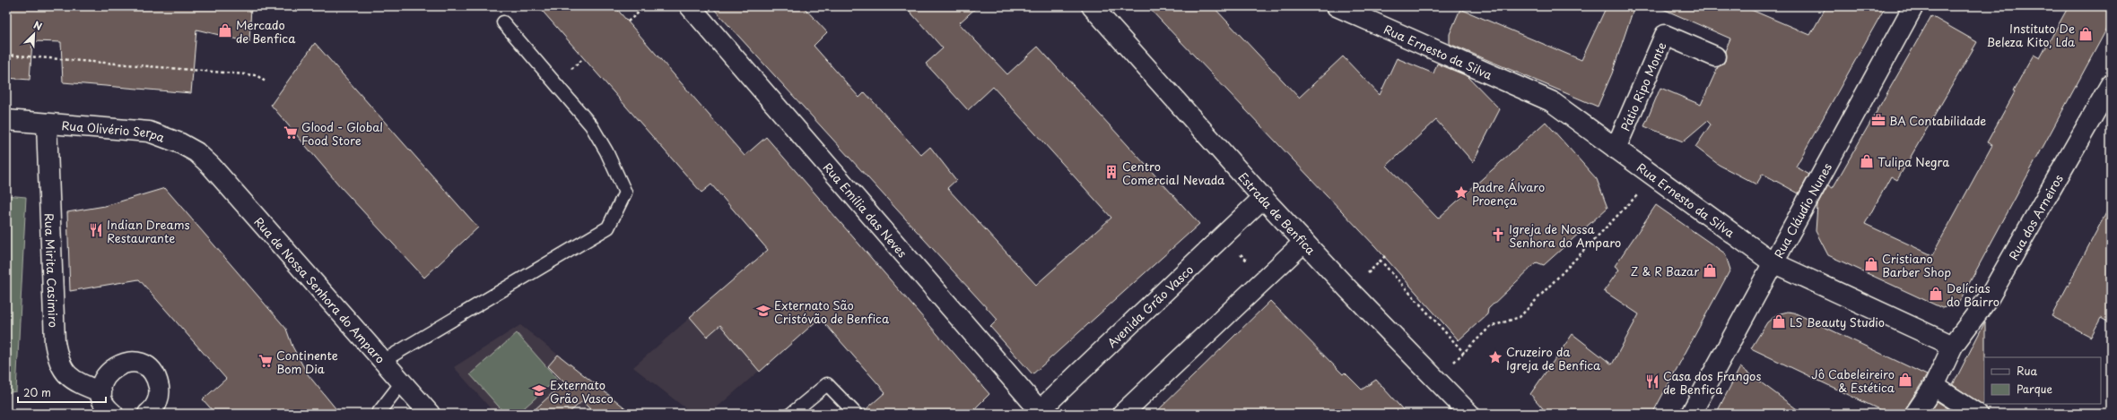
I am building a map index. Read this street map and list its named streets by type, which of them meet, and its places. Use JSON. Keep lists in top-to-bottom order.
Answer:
{
  "streets": {
    "street": [
      "Rua Ernesto da Silva",
      "Pátio Ripo Monte",
      "Rua Olivério Serpa",
      "Rua Cláudio Nunes",
      "Rua Emília das Neves",
      "Estrada de Benfica",
      "Rua dos Arneiros",
      "Rua Mirita Casimiro",
      "Rua de Nossa Senhora do Amparo",
      "Avenida Grão Vasco"
    ]
  },
  "crossings": [
    ["Rua Ernesto da Silva", "Pátio Ripo Monte"],
    ["Rua Ernesto da Silva", "Rua Cláudio Nunes"],
    ["Rua Ernesto da Silva", "Rua dos Arneiros"],
    ["Rua Olivério Serpa", "Rua Mirita Casimiro"],
    ["Rua Olivério Serpa", "Rua de Nossa Senhora do Amparo"],
    ["Rua Emília das Neves", "Avenida Grão Vasco"],
    ["Estrada de Benfica", "Avenida Grão Vasco"]
  ],
  "places": {
    "shop": [
      "Mercado de Benfica",
      "Instituto De Beleza Kito, Lda",
      "Tulipa Negra",
      "Cristiano Barber Shop",
      "Z & R Bazar",
      "Delícias do Bairro",
      "LS Beauty Studio",
      "Jô Cabeleireiro & Estética"
    ],
    "office": ["BA Contabilidade"],
    "supermarket": ["Glood - Global Food Store", "Continente Bom Dia"],
    "building": ["Centro Comercial Nevada"],
    "place": ["Padre Álvaro Proença", "Cruzeiro da Igreja de Benfica"],
    "restaurant": ["Indian Dreams Restaurante", "Casa dos Frangos de Benfica"],
    "church": ["Igreja de Nossa Senhora do Amparo"],
    "school or university": ["Externato São Cristóvão de Benfica", "Externato Grão Vasco"]
  },
  "legend": ["Rua", "Parque"],
  "scale_bar": "20 m",
  "north": "top right"
}
